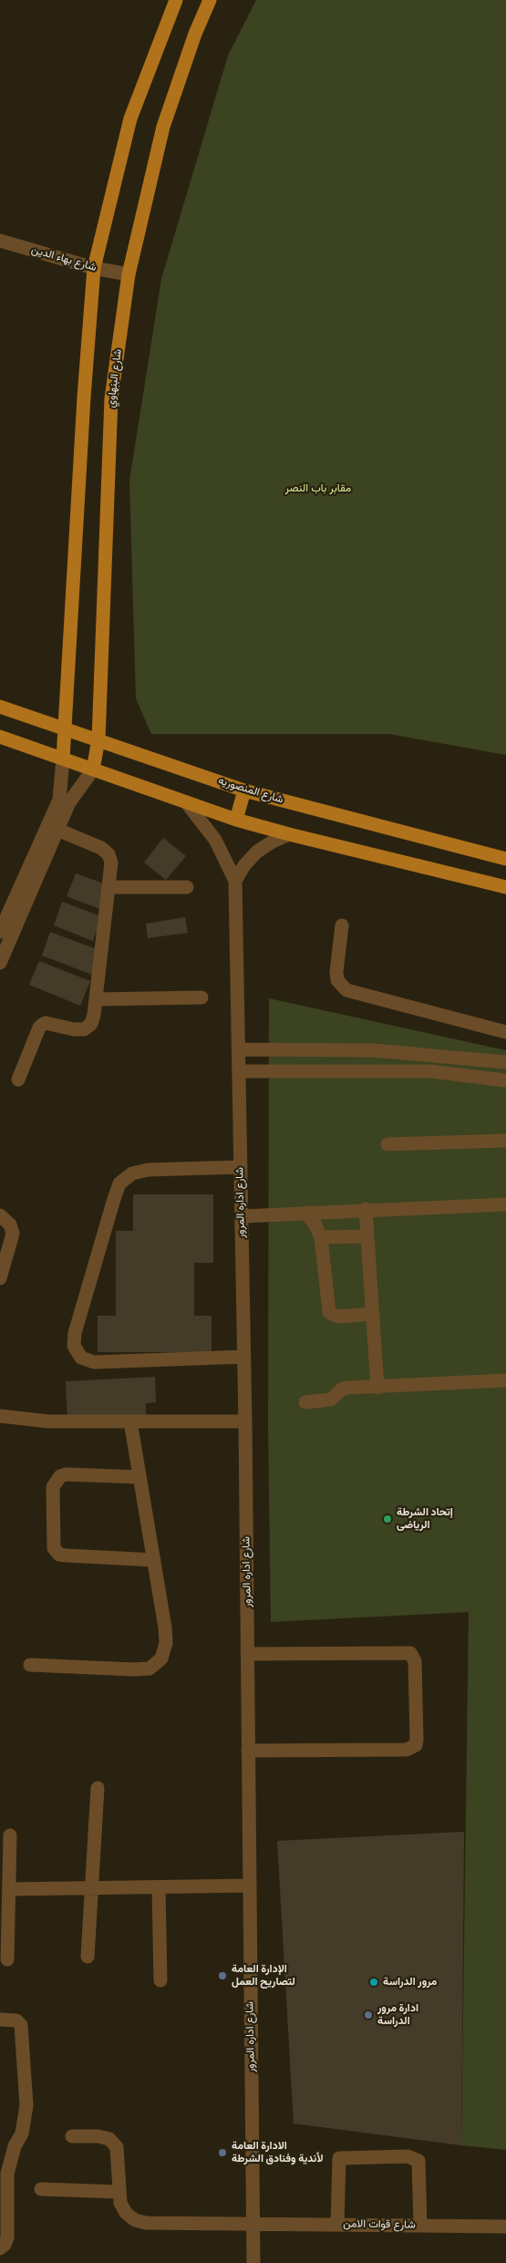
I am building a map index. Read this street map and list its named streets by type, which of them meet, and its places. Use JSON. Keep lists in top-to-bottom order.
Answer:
{
  "streets": {
    "main road": ["شارع البنهاوي", "شارع المنصوريه"],
    "street": ["شارع بهاء الدين", "شارع اداره المرور", "شارع قوات الامن"]
  },
  "crossings": [
    ["شارع بهاء الدين", "شارع البنهاوي"],
    ["شارع البنهاوي", "شارع المنصوريه"],
    ["شارع اداره المرور", "شارع قوات الامن"]
  ],
  "parks": ["مقابر باب النصر"],
  "places": [
    "إتحاد الشرطة الرياضى",
    "الإدارة العامة لتصاريح العمل",
    "مرور الدراسة",
    "ادارة مرور الدراسة",
    "الادارة العامة لأندية وفنادق الشرطة"
  ]
}
